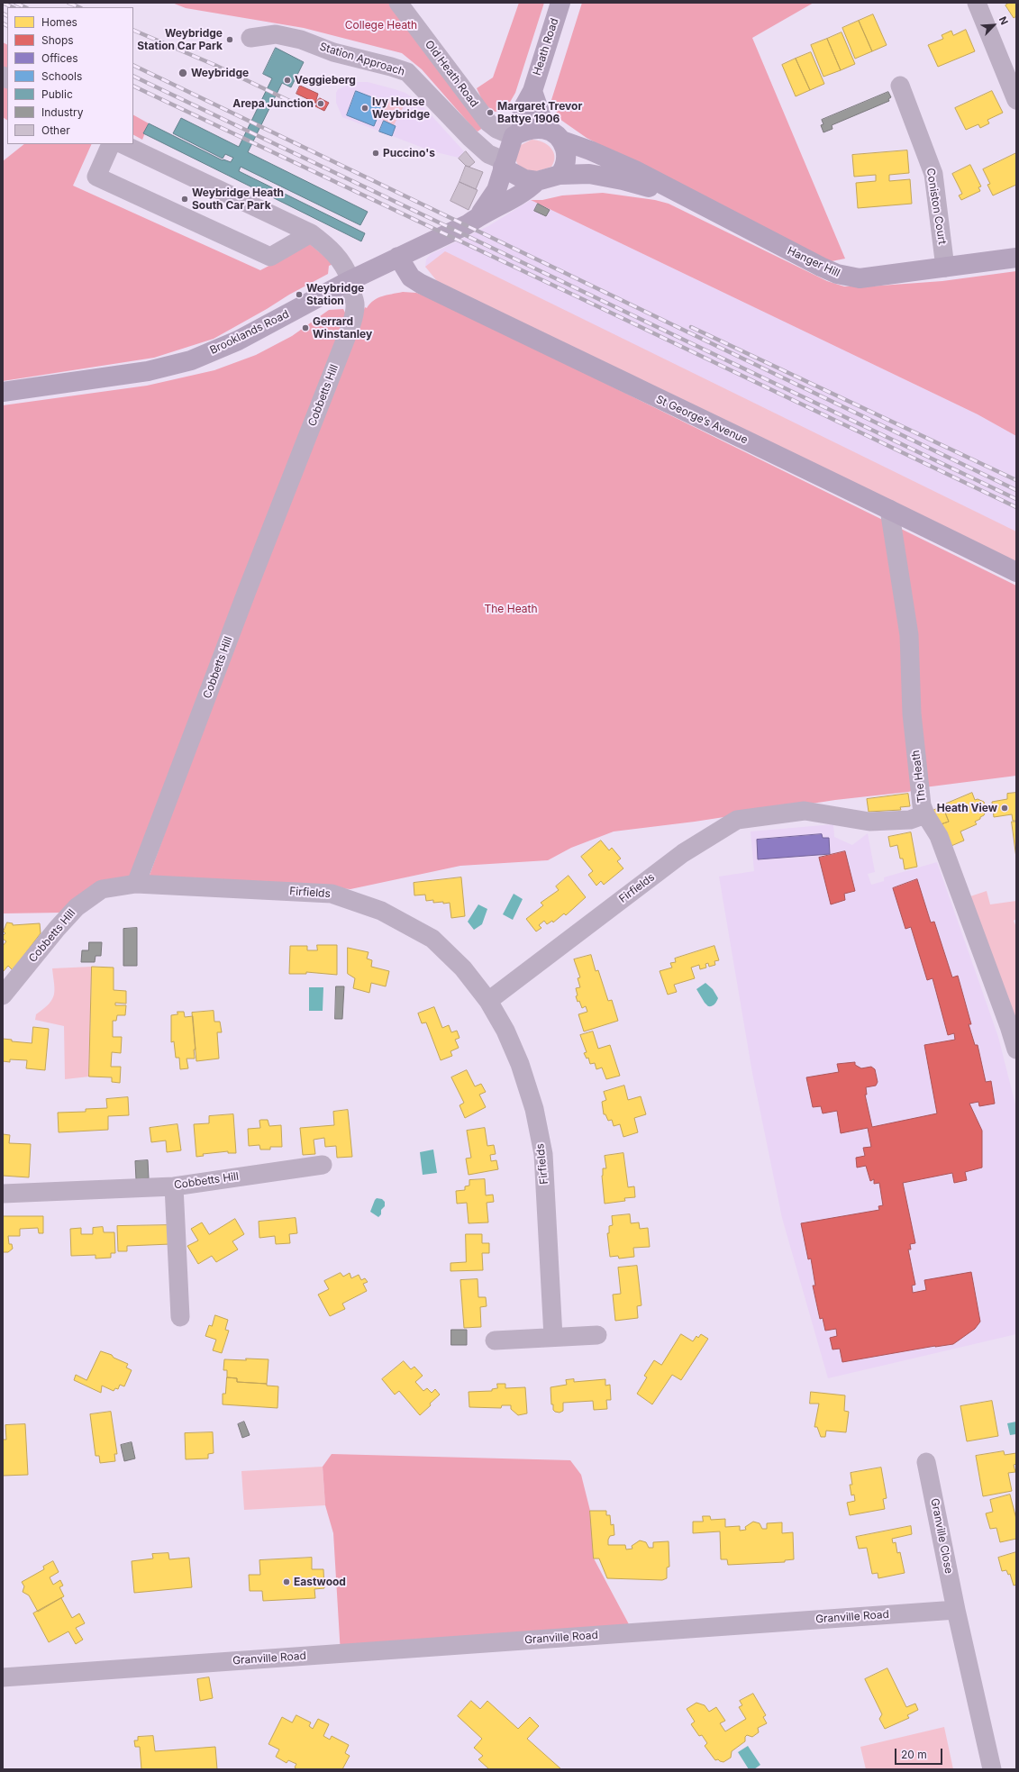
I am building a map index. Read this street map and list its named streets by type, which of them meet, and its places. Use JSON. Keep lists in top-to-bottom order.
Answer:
{
  "streets": {
    "main road": [
      "Heath Road",
      "Hanger Hill",
      "Brooklands Road",
      "St George’s Avenue"
    ],
    "street": [
      "Station Approach",
      "Old Heath Road",
      "Coniston Court",
      "Cobbetts Hill",
      "The Heath",
      "Firfields",
      "Granville Close",
      "Granville Road"
    ]
  },
  "crossings": [
    ["Heath Road", "Station Approach"],
    ["Heath Road", "Old Heath Road"],
    ["Heath Road", "Hanger Hill"],
    ["Station Approach", "Old Heath Road"],
    ["Station Approach", "Hanger Hill"],
    ["Old Heath Road", "Hanger Hill"],
    ["Coniston Court", "Hanger Hill"],
    ["Brooklands Road", "Cobbetts Hill"],
    ["Brooklands Road", "St George’s Avenue"],
    ["Cobbetts Hill", "Firfields"],
    ["St George’s Avenue", "The Heath"],
    ["The Heath", "Firfields"],
    ["Granville Close", "Granville Road"]
  ],
  "parks": ["College Heath", "The Heath"],
  "places": [
    "Weybridge Station Car Park",
    "Weybridge",
    "Veggieberg",
    "Arepa Junction",
    "Ivy House Weybridge",
    "Margaret Trevor Battye 1906",
    "Puccino's",
    "Weybridge Heath South Car Park",
    "Weybridge Station",
    "Gerrard Winstanley",
    "Heath View",
    "Eastwood"
  ],
  "legend": [
    "Homes",
    "Shops",
    "Offices",
    "Schools",
    "Public",
    "Industry",
    "Other"
  ],
  "scale_bar": "20 m",
  "north": "top right"
}
